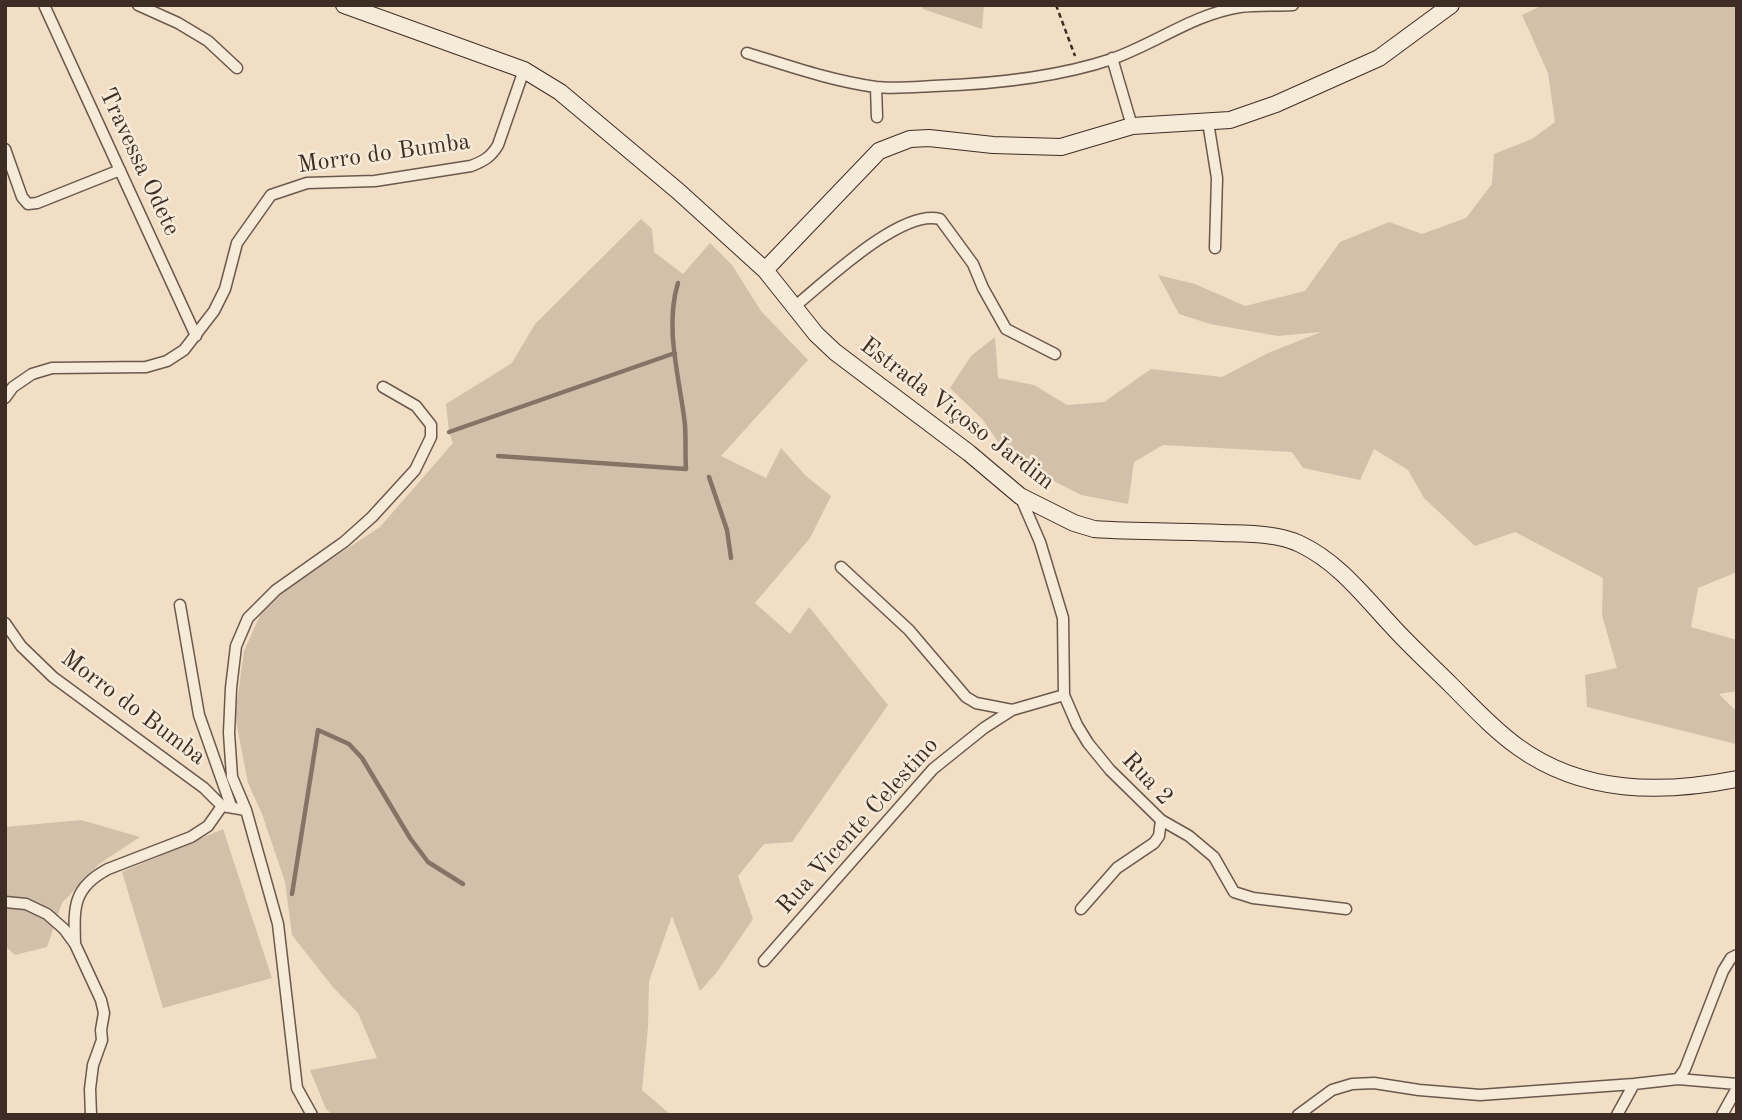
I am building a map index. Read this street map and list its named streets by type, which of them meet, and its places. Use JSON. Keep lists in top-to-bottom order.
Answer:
{
  "streets": {
    "main road": ["Estrada Viçoso Jardim"],
    "street": [
      "Morro do Bumba",
      "Travessa Odete",
      "Rua 2",
      "Rua Vicente Celestino"
    ]
  },
  "crossings": [
    ["Morro do Bumba", "Travessa Odete"],
    ["Morro do Bumba", "Estrada Viçoso Jardim"],
    ["Rua 2", "Rua Vicente Celestino"]
  ]
}
